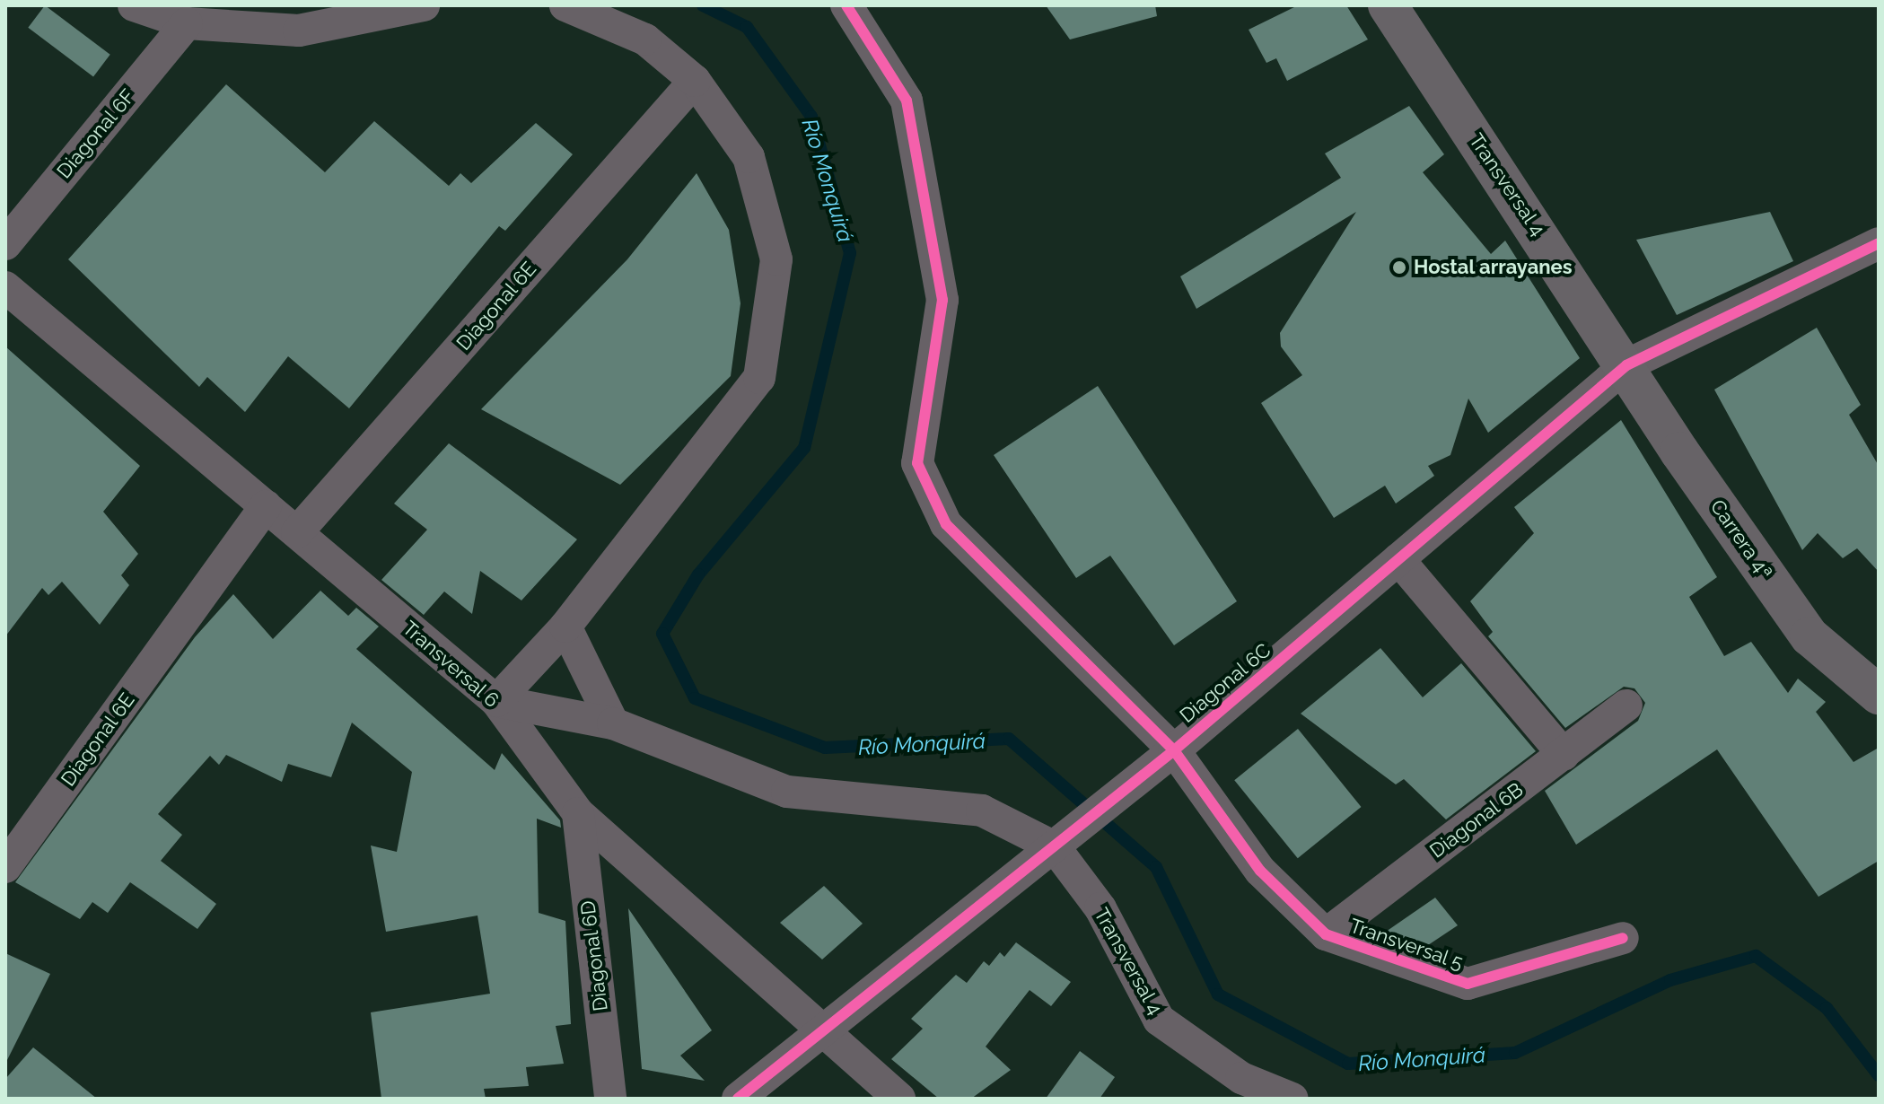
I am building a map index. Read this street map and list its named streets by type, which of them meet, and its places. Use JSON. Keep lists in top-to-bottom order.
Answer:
{
  "streets": {
    "street": [
      "Diagonal 6F",
      "Transversal 4",
      "Diagonal 6E",
      "Carrera 4ª",
      "Transversal 6",
      "Diagonal 6C",
      "Diagonal 6B",
      "Transversal 5",
      "Diagonal 6D"
    ]
  },
  "crossings": [
    ["Transversal 4", "Carrera 4ª"],
    ["Transversal 4", "Diagonal 6C"],
    ["Diagonal 6E", "Transversal 6"],
    ["Carrera 4ª", "Diagonal 6C"],
    ["Transversal 6", "Diagonal 6C"],
    ["Transversal 6", "Diagonal 6D"],
    ["Diagonal 6C", "Transversal 5"],
    ["Diagonal 6B", "Transversal 5"]
  ],
  "water": ["Río Monquirá"],
  "places": ["Hostal arrayanes"]
}
